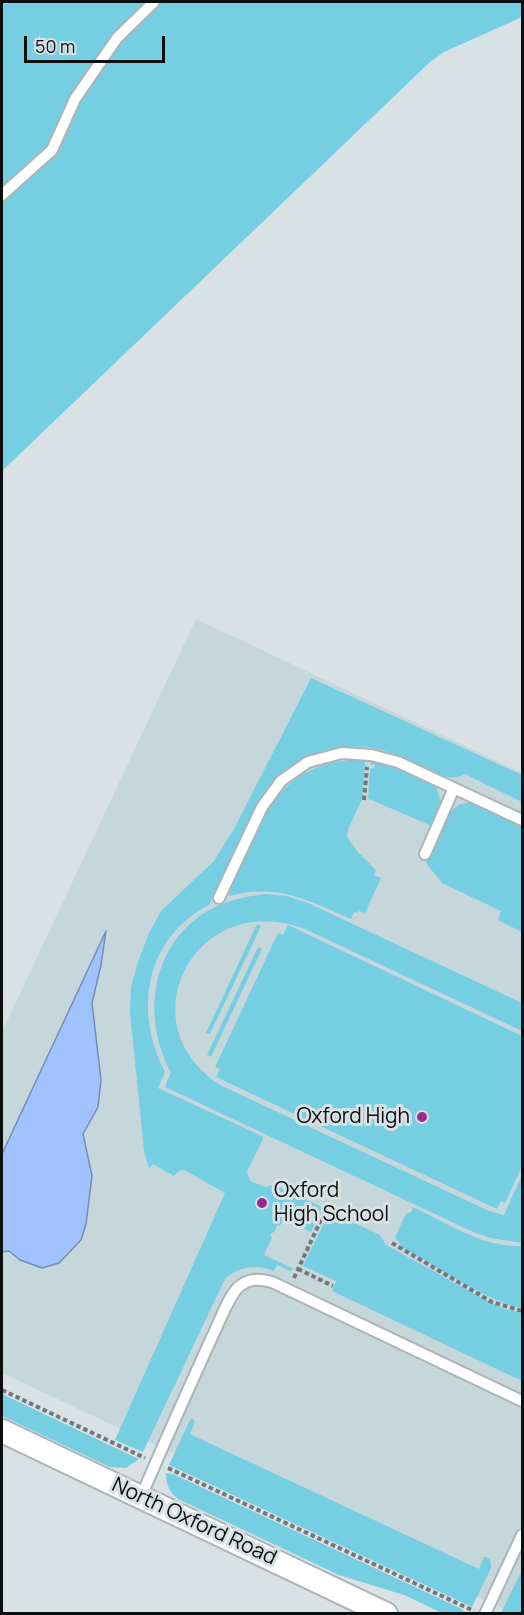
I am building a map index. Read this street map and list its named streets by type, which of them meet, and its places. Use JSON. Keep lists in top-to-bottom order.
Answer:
{
  "streets": {
    "street": ["North Oxford Road"]
  },
  "places": ["Oxford High", "Oxford High School"],
  "scale_bar": "50 m"
}
